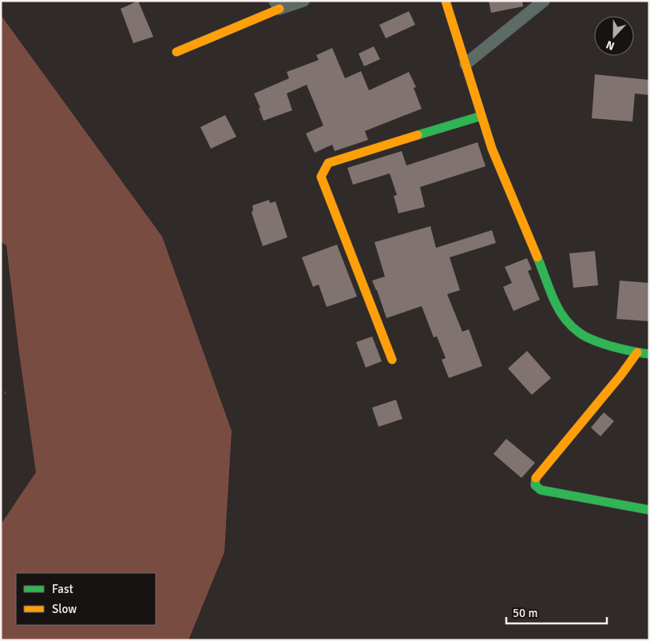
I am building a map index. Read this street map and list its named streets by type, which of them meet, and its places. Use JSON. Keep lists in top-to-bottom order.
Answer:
{
  "legend": ["Fast", "Slow"],
  "scale_bar": "50 m",
  "north": "bottom"
}
